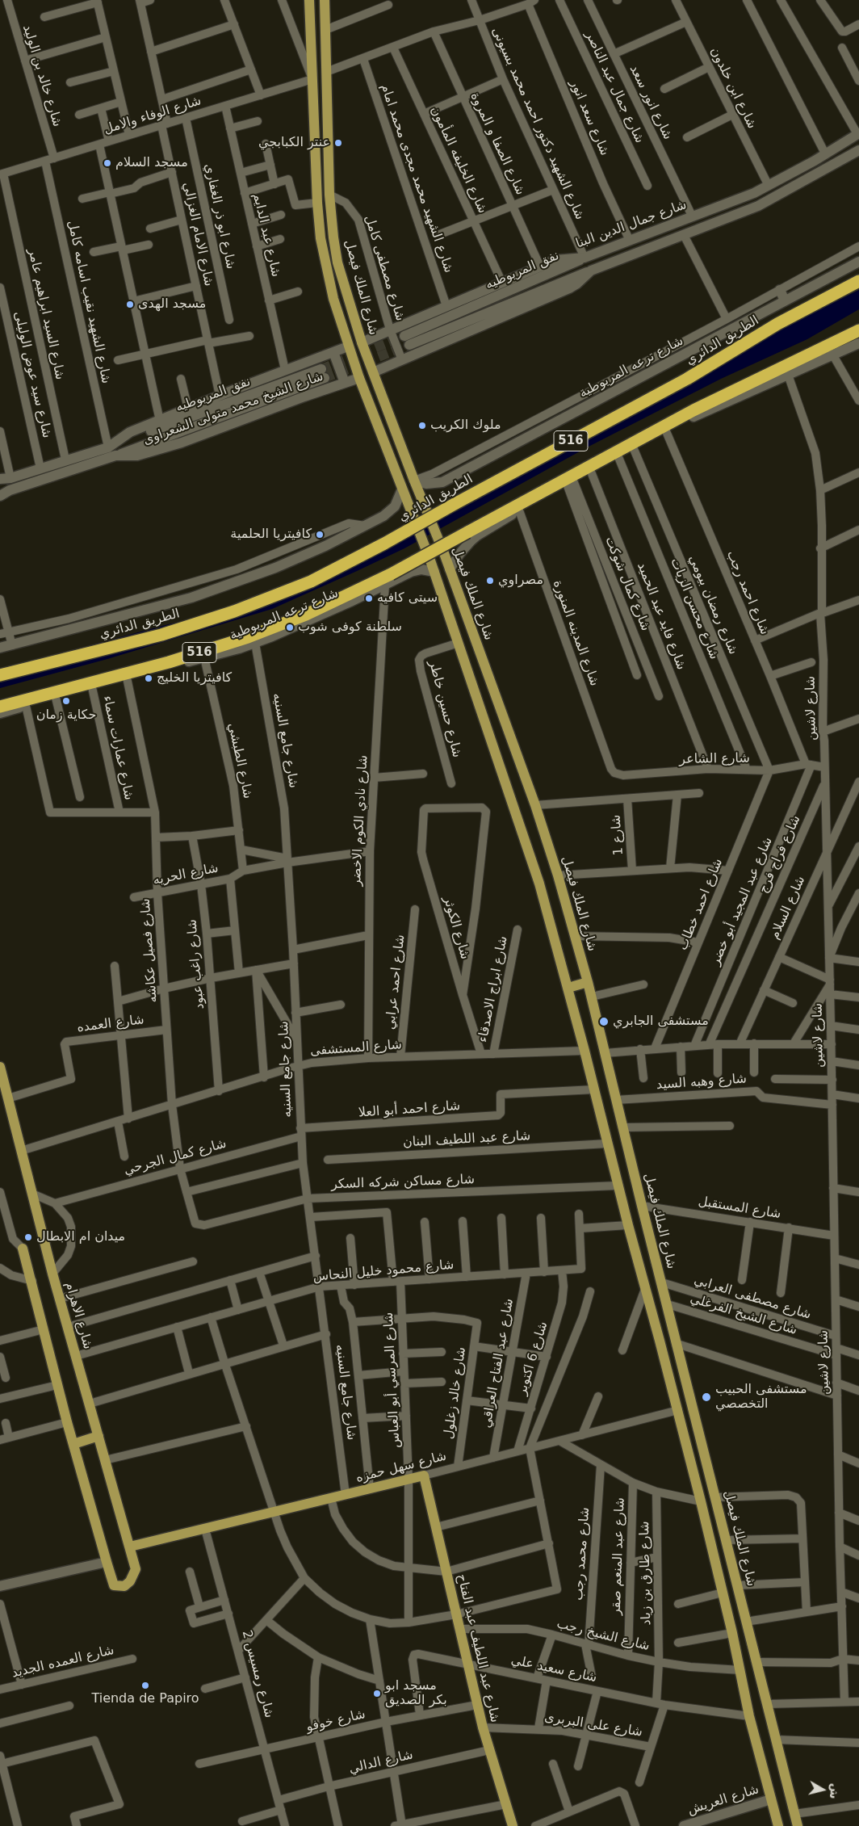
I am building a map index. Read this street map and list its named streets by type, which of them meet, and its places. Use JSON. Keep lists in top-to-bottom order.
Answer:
{
  "streets": {
    "highway": ["الطريق الدائري", "516"],
    "main road": [
      "شارع جمال الدين البنا",
      "نفق المريوطيه",
      "شارع الملك فيصل",
      "شارع ترعه المريوطية",
      "شارع الشيخ محمد متولى الشعراوى",
      "شارع الاهرام",
      "شارع سهل حمزه",
      "شارع عبد اللطيف عبد الفتاح",
      "شارع العريش"
    ],
    "street": [
      "شارع خالد بن الوليد",
      "شارع جمال عبد الناصر",
      "شارع ابن خلدون",
      "شارع انور سعد",
      "شارع الوفاء والامل",
      "شارع سعد انور",
      "شارع الشهيد دكتور احمد محمد بسيونى",
      "شارع الصفا و المروة",
      "شارع الخليفه المأمون",
      "شارع الشهيد محمد مجدى محمد امام",
      "شارع ابو ذر الغفاري",
      "شارع الامام الغزالي",
      "شارع عبد الدايم",
      "شارع مصطفى كامل",
      "شارع الشهيد نقيب اسامه كامل",
      "شارع السيد ابراهيم عامر",
      "شارع سيد عوض الوليلى",
      "شارع كمال شوكت",
      "شارع احمد رجب",
      "شارع رمضان بيومي",
      "شارع محسن الزيات",
      "شارع فايد عبد الحميد",
      "شارع المدينه المنورة",
      "شارع لاشين",
      "شارع حسين خاطر",
      "شارع جامع السنيه",
      "شارع عمارات سماء",
      "شارع الشاعر",
      "شارع الطبشي",
      "شارع نادي الكوم الاخضر",
      "شارع 1",
      "شارع فراج فرج",
      "شارع الحريه",
      "شارع عبد المجيد أبو خضر",
      "شارع احمد خطاب",
      "شارع السلام",
      "شارع الكوثر",
      "شارع فصيل عكاشه",
      "شارع راغب عبود",
      "شارع احمد عرابي",
      "شارع ابراج الاصدقاء",
      "شارع العمده",
      "شارع المستشفى",
      "شارع وهبه السيد",
      "شارع احمد أبو العلا",
      "شارع عبد اللطيف البنان",
      "شارع كمال الجرحي",
      "شارع مساكن شركه السكر",
      "شارع المستقبل",
      "شارع محمود خليل النحاس",
      "شارع مصطفى العرابي",
      "شارع الشيخ الفرغلي",
      "شارع 6 اكتوبر",
      "شارع عبد الفتاح العراقي",
      "شارع المرسي أبو العباس",
      "شارع خالد زغلول",
      "شارع محمد رجب",
      "شارع عبد المنعم صقر",
      "شارع طارق بن زياد",
      "شارع الشيخ رجب",
      "شارع العمده الجديد",
      "شارع سعيد علي",
      "شارع رمسيس 2",
      "شارع خوفو",
      "شارع على البربرى",
      "شارع الدالي"
    ]
  },
  "crossings": [
    ["شارع خالد بن الوليد", "شارع الوفاء والامل"],
    ["شارع ابن خلدون", "شارع جمال الدين البنا"],
    ["شارع انور سعد", "شارع جمال الدين البنا"],
    ["شارع الوفاء والامل", "شارع ابو ذر الغفاري"],
    ["شارع الوفاء والامل", "شارع الامام الغزالي"],
    ["شارع الوفاء والامل", "شارع عبد الدايم"],
    ["شارع الوفاء والامل", "شارع الملك فيصل"],
    ["شارع الوفاء والامل", "شارع الشهيد نقيب اسامه كامل"],
    ["شارع الوفاء والامل", "شارع السيد ابراهيم عامر"],
    ["شارع سعد انور", "شارع جمال الدين البنا"],
    ["شارع الشهيد دكتور احمد محمد بسيونى", "شارع جمال الدين البنا"],
    ["شارع الشهيد دكتور احمد محمد بسيونى", "نفق المريوطيه"],
    ["شارع الصفا و المروة", "شارع جمال الدين البنا"],
    ["شارع الخليفه المأمون", "شارع جمال الدين البنا"],
    ["شارع الشهيد محمد مجدى محمد امام", "شارع جمال الدين البنا"],
    ["شارع جمال الدين البنا", "شارع مصطفى كامل"],
    ["شارع جمال الدين البنا", "نفق المريوطيه"],
    ["شارع جمال الدين البنا", "شارع الملك فيصل"],
    ["شارع الامام الغزالي", "شارع الشيخ محمد متولى الشعراوى"],
    ["شارع عبد الدايم", "شارع الشيخ محمد متولى الشعراوى"],
    ["شارع مصطفى كامل", "شارع الملك فيصل"],
    ["نفق المريوطيه", "شارع الشهيد نقيب اسامه كامل"],
    ["نفق المريوطيه", "شارع الشيخ محمد متولى الشعراوى"],
    ["شارع الملك فيصل", "شارع ترعه المريوطية"],
    ["شارع الملك فيصل", "شارع الشيخ محمد متولى الشعراوى"],
    ["شارع الملك فيصل", "شارع حسين خاطر"],
    ["شارع الملك فيصل", "شارع المستشفى"],
    ["شارع الملك فيصل", "شارع وهبه السيد"],
    ["شارع الملك فيصل", "شارع احمد أبو العلا"],
    ["شارع الملك فيصل", "شارع عبد اللطيف البنان"],
    ["شارع الملك فيصل", "شارع مساكن شركه السكر"],
    ["شارع الملك فيصل", "شارع المستقبل"],
    ["شارع الملك فيصل", "شارع مصطفى العرابي"],
    ["شارع الملك فيصل", "شارع الشيخ الفرغلي"],
    ["شارع الملك فيصل", "شارع سهل حمزه"],
    ["شارع الملك فيصل", "شارع الشيخ رجب"],
    ["شارع الملك فيصل", "شارع سعيد علي"],
    ["شارع الملك فيصل", "شارع العريش"],
    ["شارع الشهيد نقيب اسامه كامل", "شارع الشيخ محمد متولى الشعراوى"],
    ["شارع السيد ابراهيم عامر", "شارع الشيخ محمد متولى الشعراوى"],
    ["شارع ترعه المريوطية", "شارع جامع السنيه"],
    ["شارع ترعه المريوطية", "شارع عمارات سماء"],
    ["شارع ترعه المريوطية", "شارع الطبشي"],
    ["شارع ترعه المريوطية", "شارع نادي الكوم الاخضر"],
    ["شارع ترعه المريوطية", "شارع فصيل عكاشه"],
    ["شارع سيد عوض الوليلى", "شارع الشيخ محمد متولى الشعراوى"],
    ["شارع احمد رجب", "شارع الشاعر"],
    ["شارع احمد رجب", "شارع عبد المجيد أبو خضر"],
    ["شارع رمضان بيومي", "شارع الشاعر"],
    ["شارع رمضان بيومي", "شارع احمد خطاب"],
    ["شارع محسن الزيات", "شارع الشاعر"],
    ["شارع فايد عبد الحميد", "شارع الشاعر"],
    ["شارع المدينه المنورة", "شارع الشاعر"],
    ["شارع لاشين", "شارع الشاعر"],
    ["شارع لاشين", "شارع فراج فرج"],
    ["شارع لاشين", "شارع السلام"],
    ["شارع لاشين", "شارع وهبه السيد"],
    ["شارع لاشين", "شارع المستقبل"],
    ["شارع لاشين", "شارع مصطفى العرابي"],
    ["شارع لاشين", "شارع الشيخ الفرغلي"],
    ["شارع جامع السنيه", "شارع الحريه"],
    ["شارع جامع السنيه", "شارع المستشفى"],
    ["شارع جامع السنيه", "شارع احمد أبو العلا"],
    ["شارع جامع السنيه", "شارع كمال الجرحي"],
    ["شارع جامع السنيه", "شارع مساكن شركه السكر"],
    ["شارع جامع السنيه", "شارع محمود خليل النحاس"],
    ["شارع جامع السنيه", "شارع المرسي أبو العباس"],
    ["شارع جامع السنيه", "شارع سهل حمزه"],
    ["شارع الشاعر", "شارع عبد المجيد أبو خضر"],
    ["شارع الشاعر", "شارع احمد خطاب"],
    ["شارع الطبشي", "شارع الحريه"],
    ["شارع نادي الكوم الاخضر", "شارع الحريه"],
    ["شارع نادي الكوم الاخضر", "شارع المستشفى"],
    ["شارع الحريه", "شارع فصيل عكاشه"],
    ["شارع الحريه", "شارع راغب عبود"],
    ["شارع الكوثر", "شارع المستشفى"],
    ["شارع فصيل عكاشه", "شارع العمده"],
    ["شارع فصيل عكاشه", "شارع المستشفى"],
    ["شارع فصيل عكاشه", "شارع كمال الجرحي"],
    ["شارع فصيل عكاشه", "شارع مساكن شركه السكر"],
    ["شارع راغب عبود", "شارع المستشفى"],
    ["شارع احمد عرابي", "شارع المستشفى"],
    ["شارع ابراج الاصدقاء", "شارع المستشفى"],
    ["شارع العمده", "شارع الاهرام"],
    ["شارع المستشفى", "شارع الاهرام"],
    ["شارع احمد أبو العلا", "شارع كمال الجرحي"],
    ["شارع محمود خليل النحاس", "شارع الاهرام"],
    ["شارع محمود خليل النحاس", "شارع 6 اكتوبر"],
    ["شارع محمود خليل النحاس", "شارع عبد الفتاح العراقي"],
    ["شارع محمود خليل النحاس", "شارع المرسي أبو العباس"],
    ["شارع الاهرام", "شارع سهل حمزه"],
    ["شارع 6 اكتوبر", "شارع سهل حمزه"],
    ["شارع عبد الفتاح العراقي", "شارع سهل حمزه"],
    ["شارع المرسي أبو العباس", "شارع خالد زغلول"],
    ["شارع المرسي أبو العباس", "شارع سهل حمزه"],
    ["شارع خالد زغلول", "شارع سهل حمزه"],
    ["شارع سهل حمزه", "شارع عبد اللطيف عبد الفتاح"],
    ["شارع سهل حمزه", "شارع رمسيس 2"],
    ["شارع محمد رجب", "شارع الشيخ رجب"],
    ["شارع عبد المنعم صقر", "شارع الشيخ رجب"],
    ["شارع طارق بن زياد", "شارع الشيخ رجب"],
    ["شارع طارق بن زياد", "شارع سعيد علي"],
    ["شارع الشيخ رجب", "شارع عبد اللطيف عبد الفتاح"],
    ["شارع عبد اللطيف عبد الفتاح", "شارع سعيد علي"],
    ["شارع عبد اللطيف عبد الفتاح", "شارع خوفو"],
    ["شارع عبد اللطيف عبد الفتاح", "شارع على البربرى"],
    ["شارع عبد اللطيف عبد الفتاح", "شارع الدالي"],
    ["شارع سعيد علي", "شارع خوفو"],
    ["شارع رمسيس 2", "شارع خوفو"],
    ["شارع رمسيس 2", "شارع الدالي"]
  ],
  "places": [
    "عنتر الكبابجي",
    "مسجد السلام",
    "مسجد الهدى",
    "ملوك الكريب",
    "كافيتريا الحلمية",
    "مصراوي",
    "سيتى كافيه",
    "سلطنة كوفى شوب",
    "كافيتريا الخليج",
    "حكاية زمان",
    "مستشفى الجابري",
    "ميدان ام الابطال",
    "مستشفى الحبيب التخصصي",
    "Tienda de Papiro",
    "مسجد ابو بكر الصديق"
  ],
  "north": "right"
}
